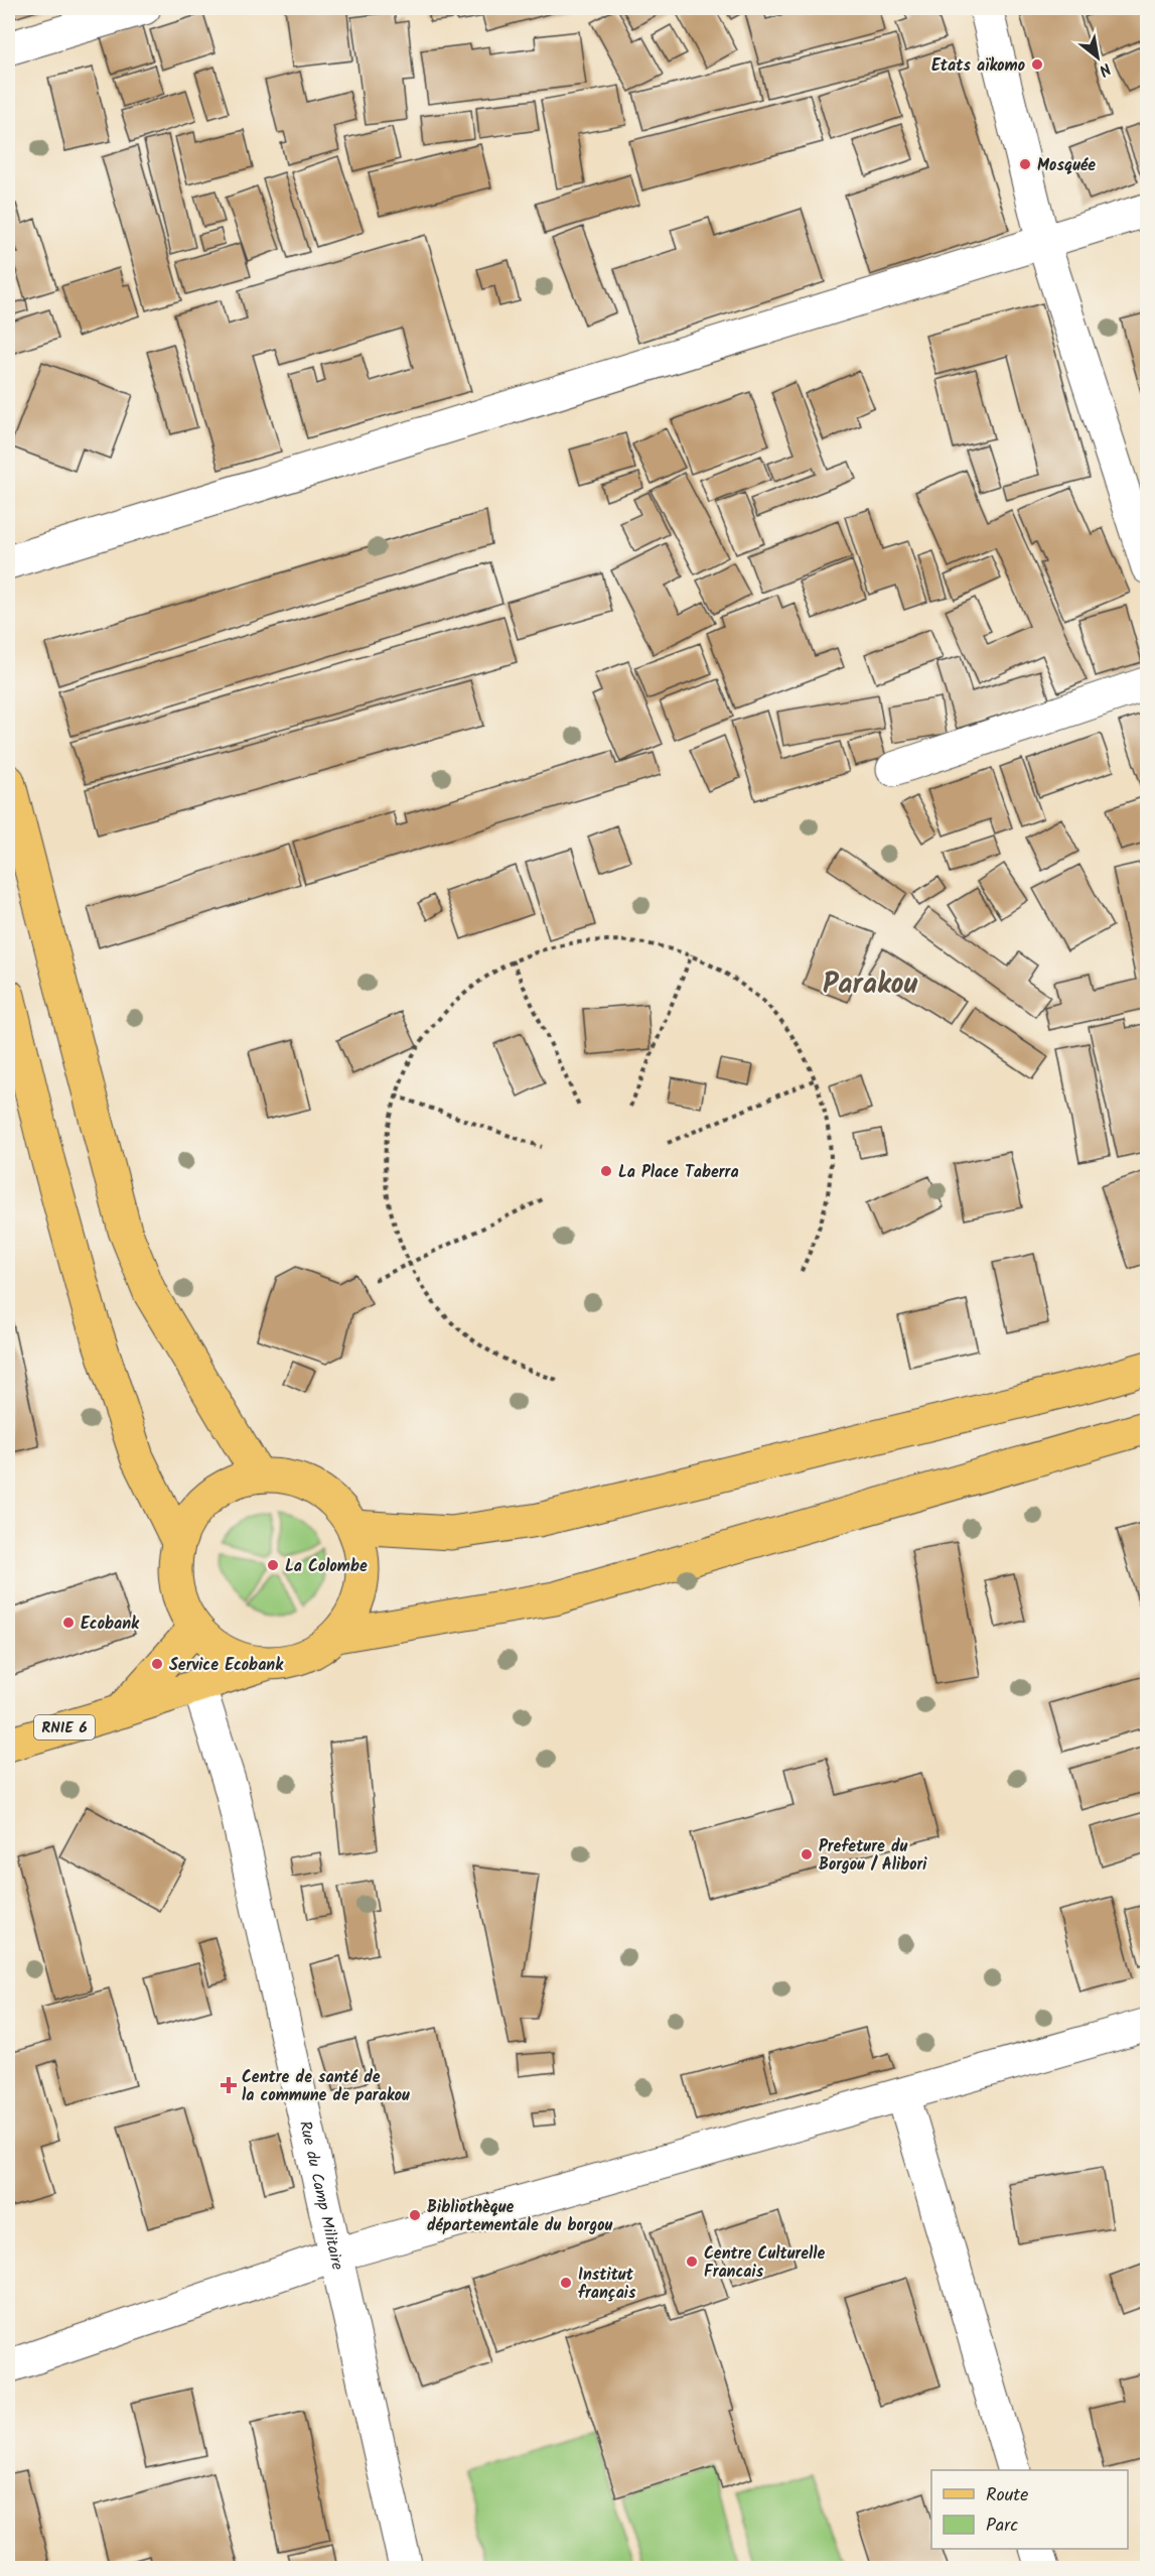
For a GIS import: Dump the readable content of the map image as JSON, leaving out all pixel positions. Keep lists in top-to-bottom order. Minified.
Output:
{"streets":{"main road":["RNIE 6"],"street":["Rue du Camp Militaire"]},"crossings":[["RNIE 6","Rue du Camp Militaire"]],"districts":["Parakou"],"places":{"other":["Etats aïkomo","Mosquée","La Place Taberra","La Colombe","Ecobank","Service Ecobank","Prefeture du Borgou / Alibori","Bibliothèque départementale du borgou","Centre Culturelle Francais","Institut français"],"health":["Centre de santé de la commune de parakou"]},"legend":["Route","Parc"],"north":"bottom right"}
